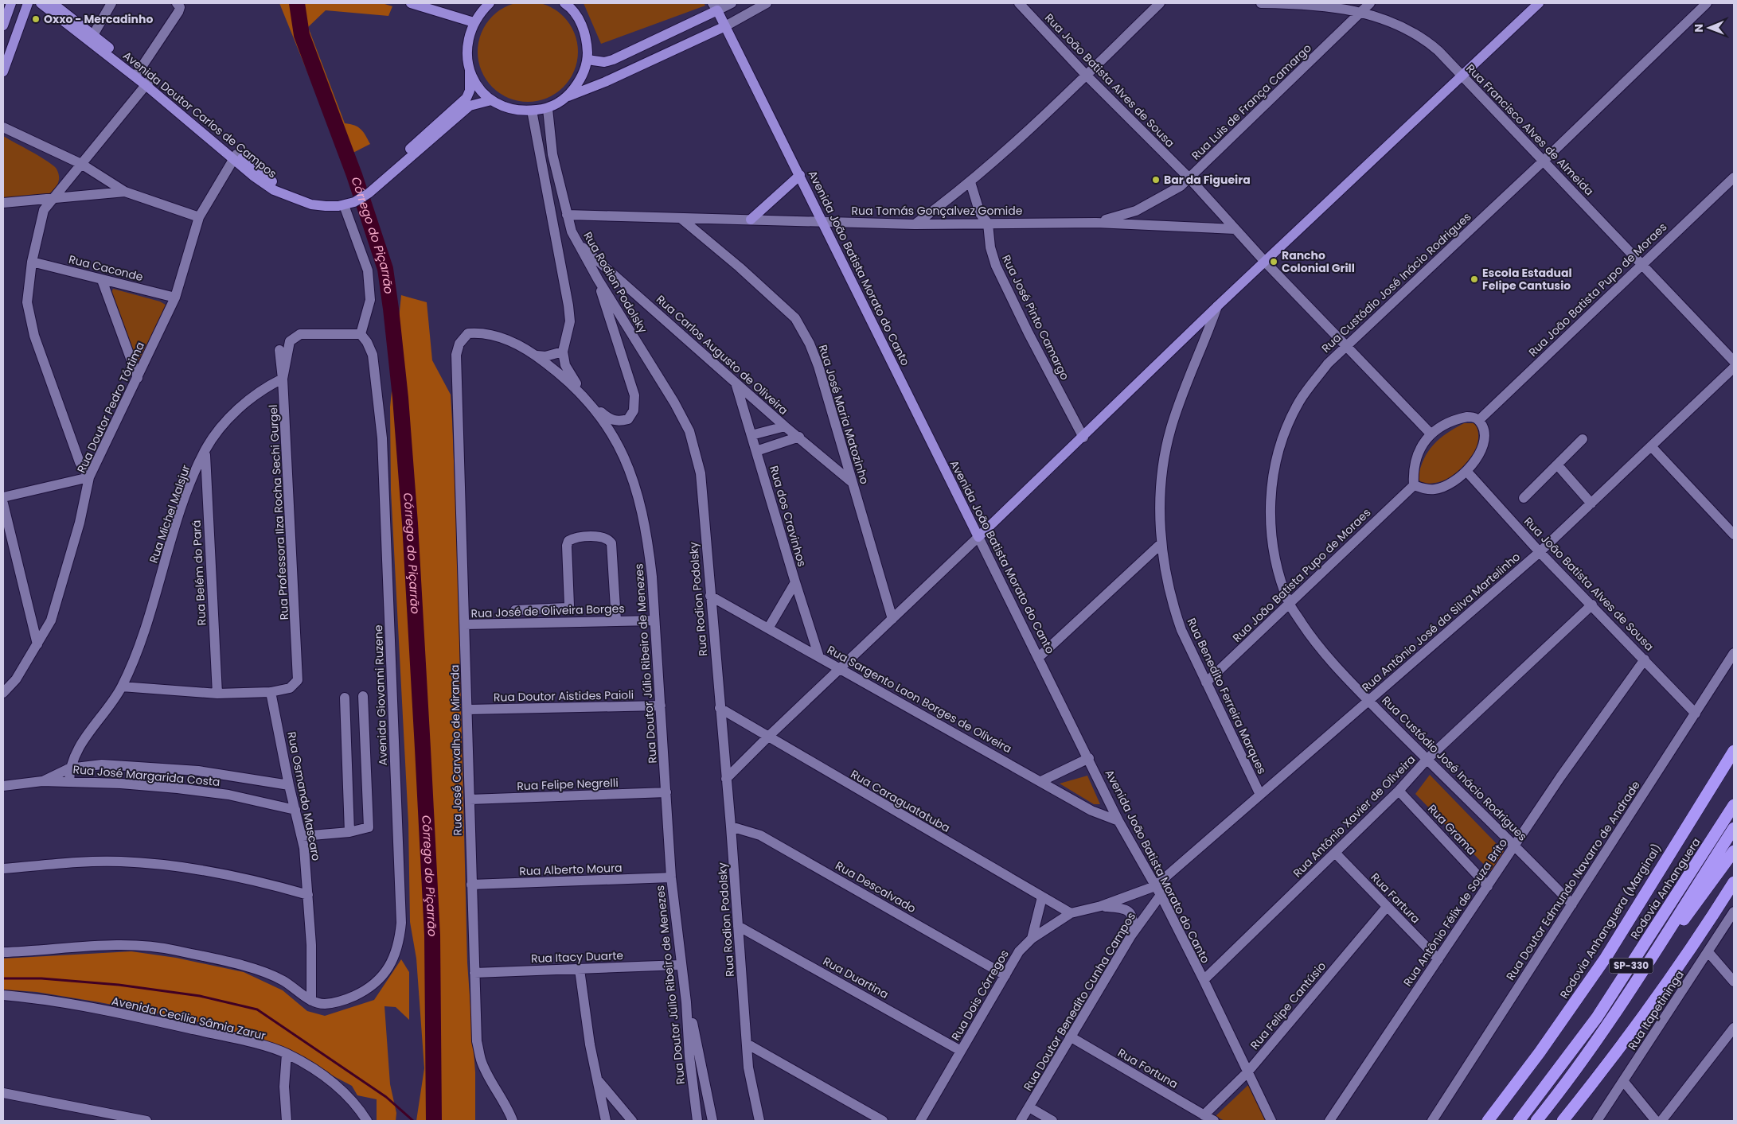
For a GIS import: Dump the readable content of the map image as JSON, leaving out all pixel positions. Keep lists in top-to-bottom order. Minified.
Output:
{"streets":{"highway":["Rodovia Anhanguera","Rodovia Anhanguera (Marginal)","SP-330"],"main road":["Avenida Doutor Carlos de Campos","Avenida João Batista Morato do Canto"],"street":["Rua João Batista Alves de Sousa","Rua Luis de França Camargo","Rua Francisco Alves de Almeida","Rua Tomás Gonçalvez Gomide","Rua Caconde","Rua Rodion Podolsky","Rua Custódio José Inácio Rodrigues","Rua João Batista Pupo de Moraes","Rua José Pinto Camargo","Rua Carlos Augusto de Oliveira","Rua Doutor Pedro Tórtima","Rua José Maria Matozinho","Rua Professora Ilza Rocha Sechi Gurgel","Rua Michel Malsjur","Rua dos Cravinhos","Rua Belém do Pará","Rua José de Oliveira Borges","Rua Antônio José da Silva Martelinho","Rua Doutor Júlio Ribeiro de Menezes","Avenida Giovanni Ruzene","Rua Doutor Aistides Paioli","Rua Benedito Ferreira Marques","Rua Sargento Laon Borges de Oliveira","Rua José Carvalho de Miranda","Rua José Margarida Costa","Rua Felipe Negrelli","Rua Osmando Mascaro","Rua Caraguatatuba","Rua Antônio Xavier de Oliveira","Rua Grama","Rua Alberto Moura","Rua Doutor Edmundo Navarro de Andrade","Rua Descalvado","Rua Fartura","Rua Antônio Félix de Souza Brito","Rua Itacy Duarte","Rua Duartina","Rua Dois Córregos","Rua Doutor Benedito Cunha Campos","Rua Felipe Cantúsio","Rua Itapetininga","Avenida Cecília Sâmia Zarur","Rua Fortuna"]},"crossings":[["Rua João Batista Alves de Sousa","Rua Luis de França Camargo"],["Rua João Batista Alves de Sousa","Rua Tomás Gonçalvez Gomide"],["Rua João Batista Alves de Sousa","Rua Custódio José Inácio Rodrigues"],["Rua João Batista Alves de Sousa","Rua Antônio José da Silva Martelinho"],["Rua João Batista Alves de Sousa","Rua Antônio Xavier de Oliveira"],["Rua João Batista Alves de Sousa","Rua Doutor Edmundo Navarro de Andrade"],["Rua João Batista Alves de Sousa","Rua Antônio Félix de Souza Brito"],["Rua Luis de França Camargo","Rua Francisco Alves de Almeida"],["Rua Luis de França Camargo","Rua Tomás Gonçalvez Gomide"],["Avenida Doutor Carlos de Campos","Rua Doutor Pedro Tórtima"],["Rua Francisco Alves de Almeida","Rua Custódio José Inácio Rodrigues"],["Rua Francisco Alves de Almeida","Rua João Batista Pupo de Moraes"],["Rua Tomás Gonçalvez Gomide","Avenida João Batista Morato do Canto"],["Rua Tomás Gonçalvez Gomide","Rua Rodion Podolsky"],["Rua Tomás Gonçalvez Gomide","Rua José Pinto Camargo"],["Rua Tomás Gonçalvez Gomide","Rua José Maria Matozinho"],["Rua Caconde","Rua Doutor Pedro Tórtima"],["Avenida João Batista Morato do Canto","Rua Antônio José da Silva Martelinho"],["Avenida João Batista Morato do Canto","Rua Sargento Laon Borges de Oliveira"],["Avenida João Batista Morato do Canto","Rua Antônio Xavier de Oliveira"],["Avenida João Batista Morato do Canto","Rua Dois Córregos"],["Avenida João Batista Morato do Canto","Rua Doutor Benedito Cunha Campos"],["Avenida João Batista Morato do Canto","Rua Felipe Cantúsio"],["Rua Rodion Podolsky","Rua Carlos Augusto de Oliveira"],["Rua Rodion Podolsky","Rua Sargento Laon Borges de Oliveira"],["Rua Rodion Podolsky","Rua Caraguatatuba"],["Rua Rodion Podolsky","Rua Descalvado"],["Rua Rodion Podolsky","Rua Duartina"],["Rua Custódio José Inácio Rodrigues","Rua João Batista Pupo de Moraes"],["Rua Custódio José Inácio Rodrigues","Rua Antônio José da Silva Martelinho"],["Rua Custódio José Inácio Rodrigues","Rua Antônio Xavier de Oliveira"],["Rua Custódio José Inácio Rodrigues","Rua Doutor Edmundo Navarro de Andrade"],["Rua Custódio José Inácio Rodrigues","Rua Antônio Félix de Souza Brito"],["Rua João Batista Pupo de Moraes","Rua Benedito Ferreira Marques"],["Rua Carlos Augusto de Oliveira","Rua José Maria Matozinho"],["Rua Carlos Augusto de Oliveira","Rua dos Cravinhos"],["Rua Professora Ilza Rocha Sechi Gurgel","Rua Michel Malsjur"],["Rua Professora Ilza Rocha Sechi Gurgel","Rua Osmando Mascaro"],["Rua Michel Malsjur","Rua Belém do Pará"],["Rua Michel Malsjur","Rua José Margarida Costa"],["Rua dos Cravinhos","Rua Sargento Laon Borges de Oliveira"],["Rua José de Oliveira Borges","Rua Doutor Júlio Ribeiro de Menezes"],["Rua José de Oliveira Borges","Rua José Carvalho de Miranda"],["Rua Antônio José da Silva Martelinho","Rua Benedito Ferreira Marques"],["Rua Antônio José da Silva Martelinho","Rua Dois Córregos"],["Rua Doutor Júlio Ribeiro de Menezes","Rua Doutor Aistides Paioli"],["Rua Doutor Júlio Ribeiro de Menezes","Rua José Carvalho de Miranda"],["Rua Doutor Júlio Ribeiro de Menezes","Rua Felipe Negrelli"],["Rua Doutor Júlio Ribeiro de Menezes","Rua Alberto Moura"],["Rua Doutor Júlio Ribeiro de Menezes","Rua Itacy Duarte"],["Avenida Giovanni Ruzene","Rua Osmando Mascaro"],["Rua Doutor Aistides Paioli","Rua José Carvalho de Miranda"],["Rua José Carvalho de Miranda","Rua Felipe Negrelli"],["Rua José Carvalho de Miranda","Rua Alberto Moura"],["Rua José Carvalho de Miranda","Rua Itacy Duarte"],["Rua José Margarida Costa","Rua Osmando Mascaro"],["Rua Caraguatatuba","Rua Dois Córregos"],["Rua Antônio Xavier de Oliveira","Rua Grama"],["Rua Antônio Xavier de Oliveira","Rua Fartura"],["Rua Grama","Rua Antônio Félix de Souza Brito"],["Rua Descalvado","Rua Dois Córregos"],["Rua Fartura","Rua Antônio Félix de Souza Brito"],["Rua Fartura","Rua Felipe Cantúsio"],["Rua Duartina","Rua Dois Córregos"],["Rua Doutor Benedito Cunha Campos","Rua Fortuna"],["Rua Felipe Cantúsio","Rua Fortuna"]],"water":["Córrego do Piçarrão"],"places":["Oxxo - Mercadinho","Bar da Figueira","Rancho Colonial Grill","Escola Estadual Felipe Cantusio"],"north":"left"}
